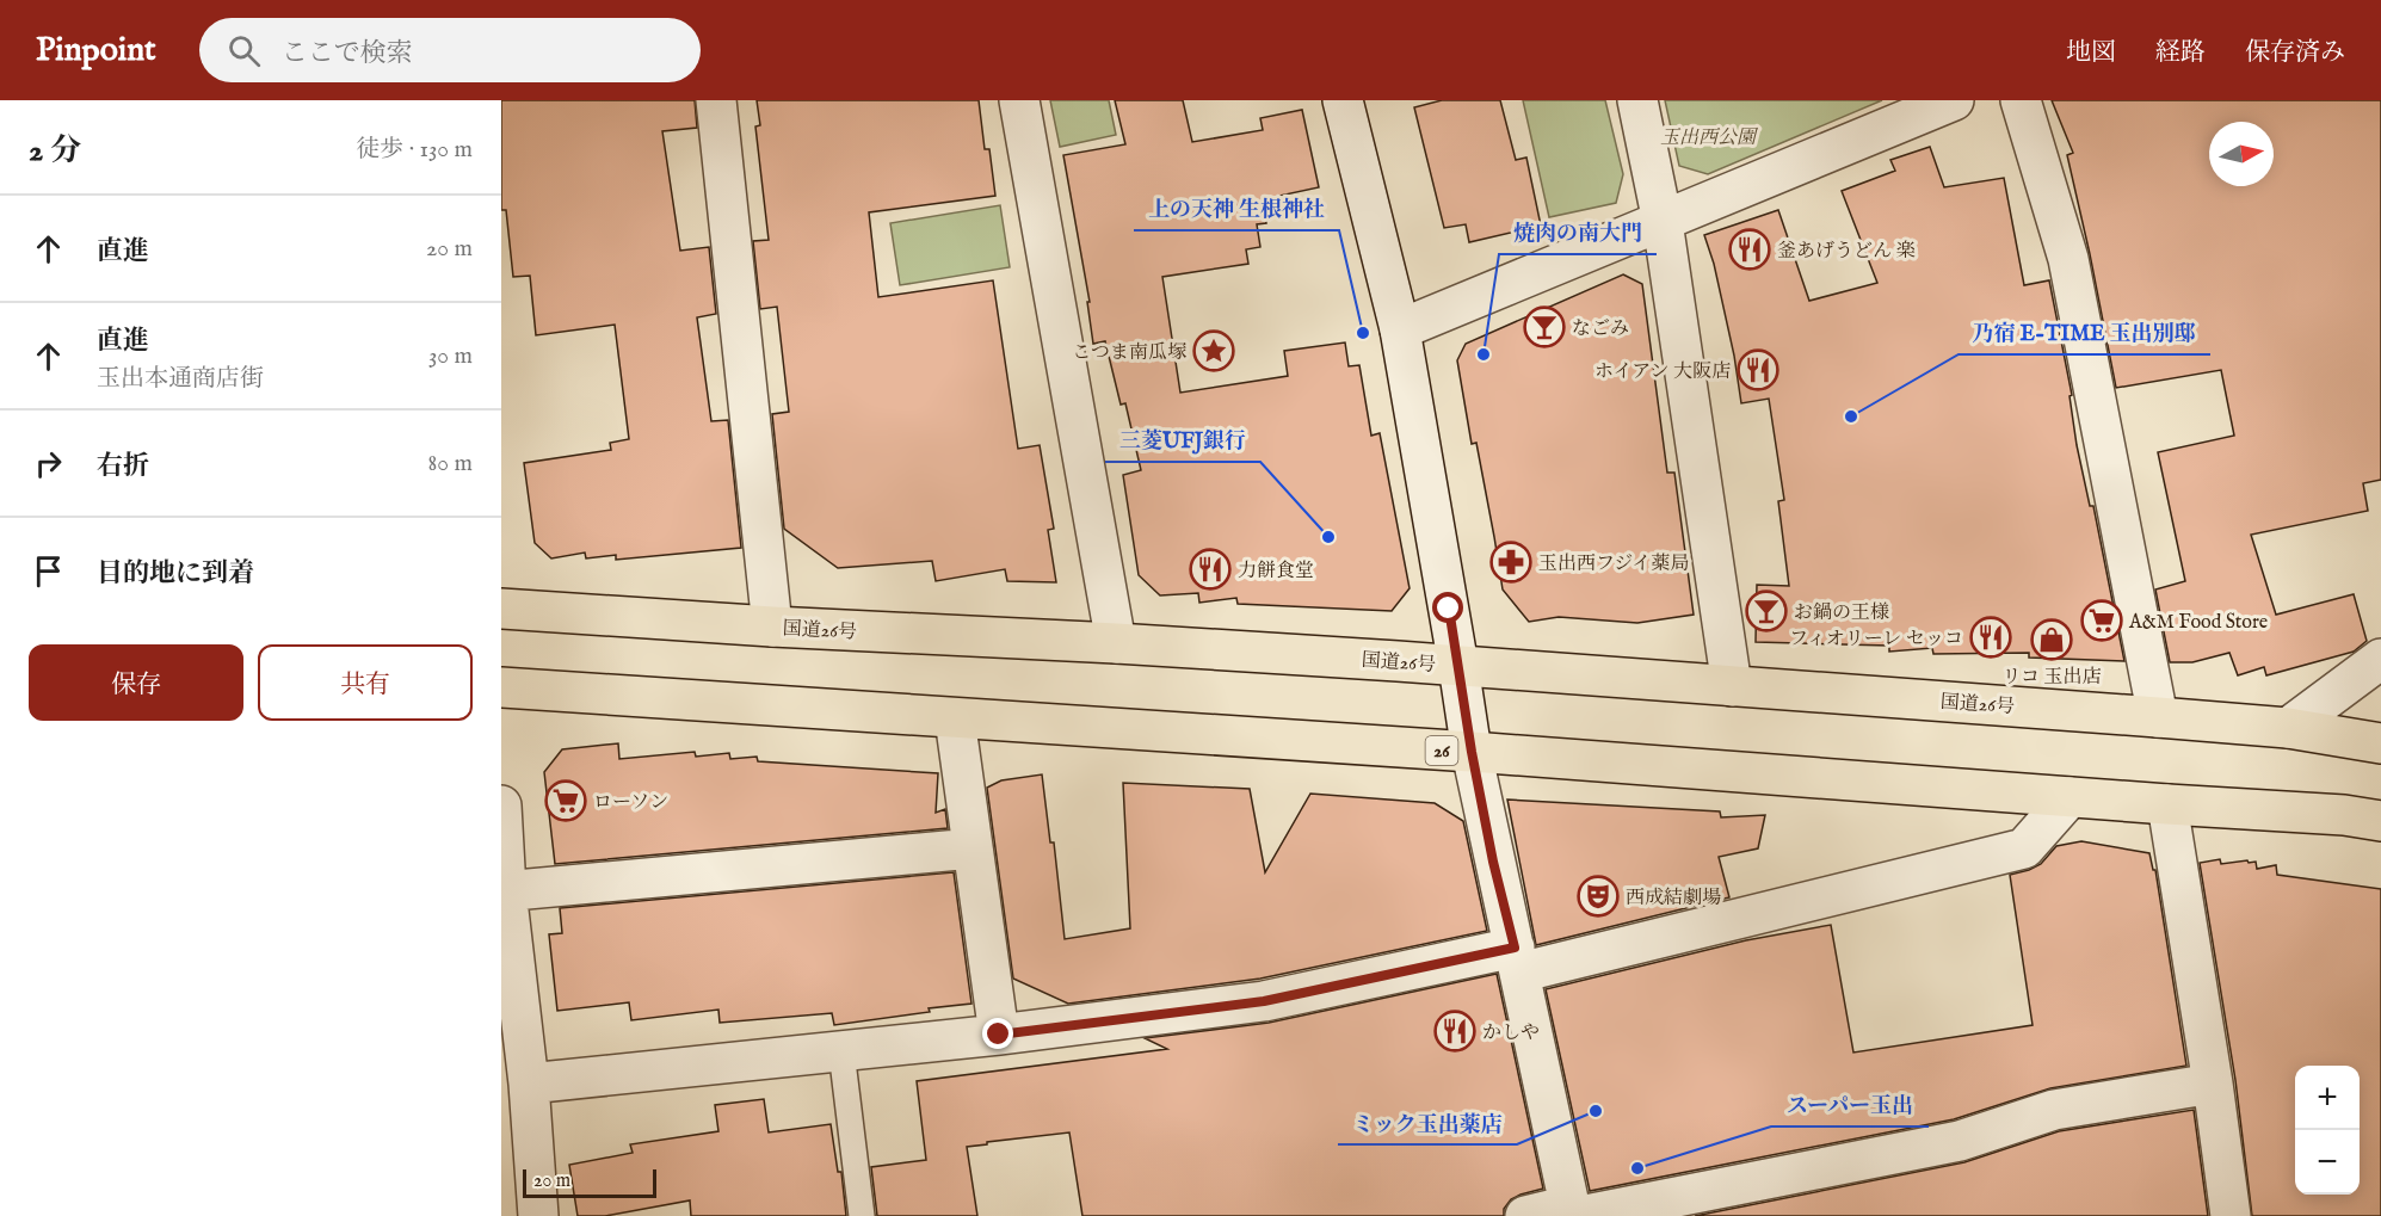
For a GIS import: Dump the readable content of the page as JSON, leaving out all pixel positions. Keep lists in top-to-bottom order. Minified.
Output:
{"streets":{"highway":["国道26号","26"]},"parks":["玉出西公園"],"places":{"restaurant":["釜あげうどん 楽","ホイアン 大阪店","力餅食堂","フィオリーレ セッコ","かしや"],"bar":["なごみ","お鍋の王様"],"other":["上の天神 生根神社","焼肉の南大門","乃宿 E-TIME 玉出別邸","三菱UFJ銀行","ミック玉出薬店","スーパー玉出"],"place":["こつま南瓜塚"],"pharmacy":["玉出西フジイ薬局"],"supermarket":["A&M Food Store","ローソン"],"shop":["リコ 玉出店"],"theatre":["西成結劇場"]},"scale_bar":"20 m","north":"right","page":{"header":"Pinpoint","search":"ここで検索","nav":["地図","経路","保存済み"],"heading":["2 分","徒歩 · 130 m"],"list":[["直進","20 m"],["直進","玉出本通商店街","30 m"],["右折","80 m"],"目的地に到着"],"buttons":["保存","共有"],"map_buttons":["+","−"],"scale":"20 m"}}
